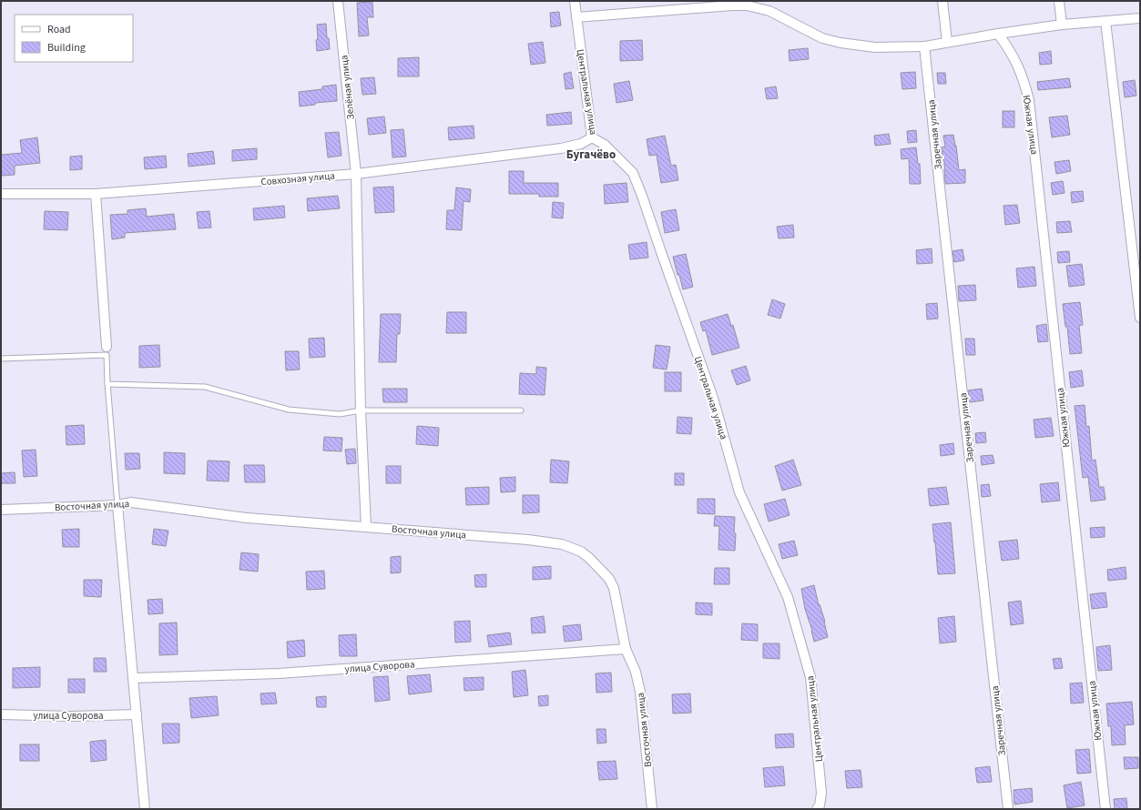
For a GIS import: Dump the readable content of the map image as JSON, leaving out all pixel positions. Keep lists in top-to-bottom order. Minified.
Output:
{"streets":{"street":["Зелёная улица","Центральная улица","Южная улица","Заречная улица","Совхозная улица","Восточная улица","улица Суворова"]},"crossings":[["Зелёная улица","Совхозная улица"],["Зелёная улица","Восточная улица"],["Центральная улица","Совхозная улица"],["Восточная улица","улица Суворова"]],"districts":["Бугачёво"],"legend":["Road","Building"]}
